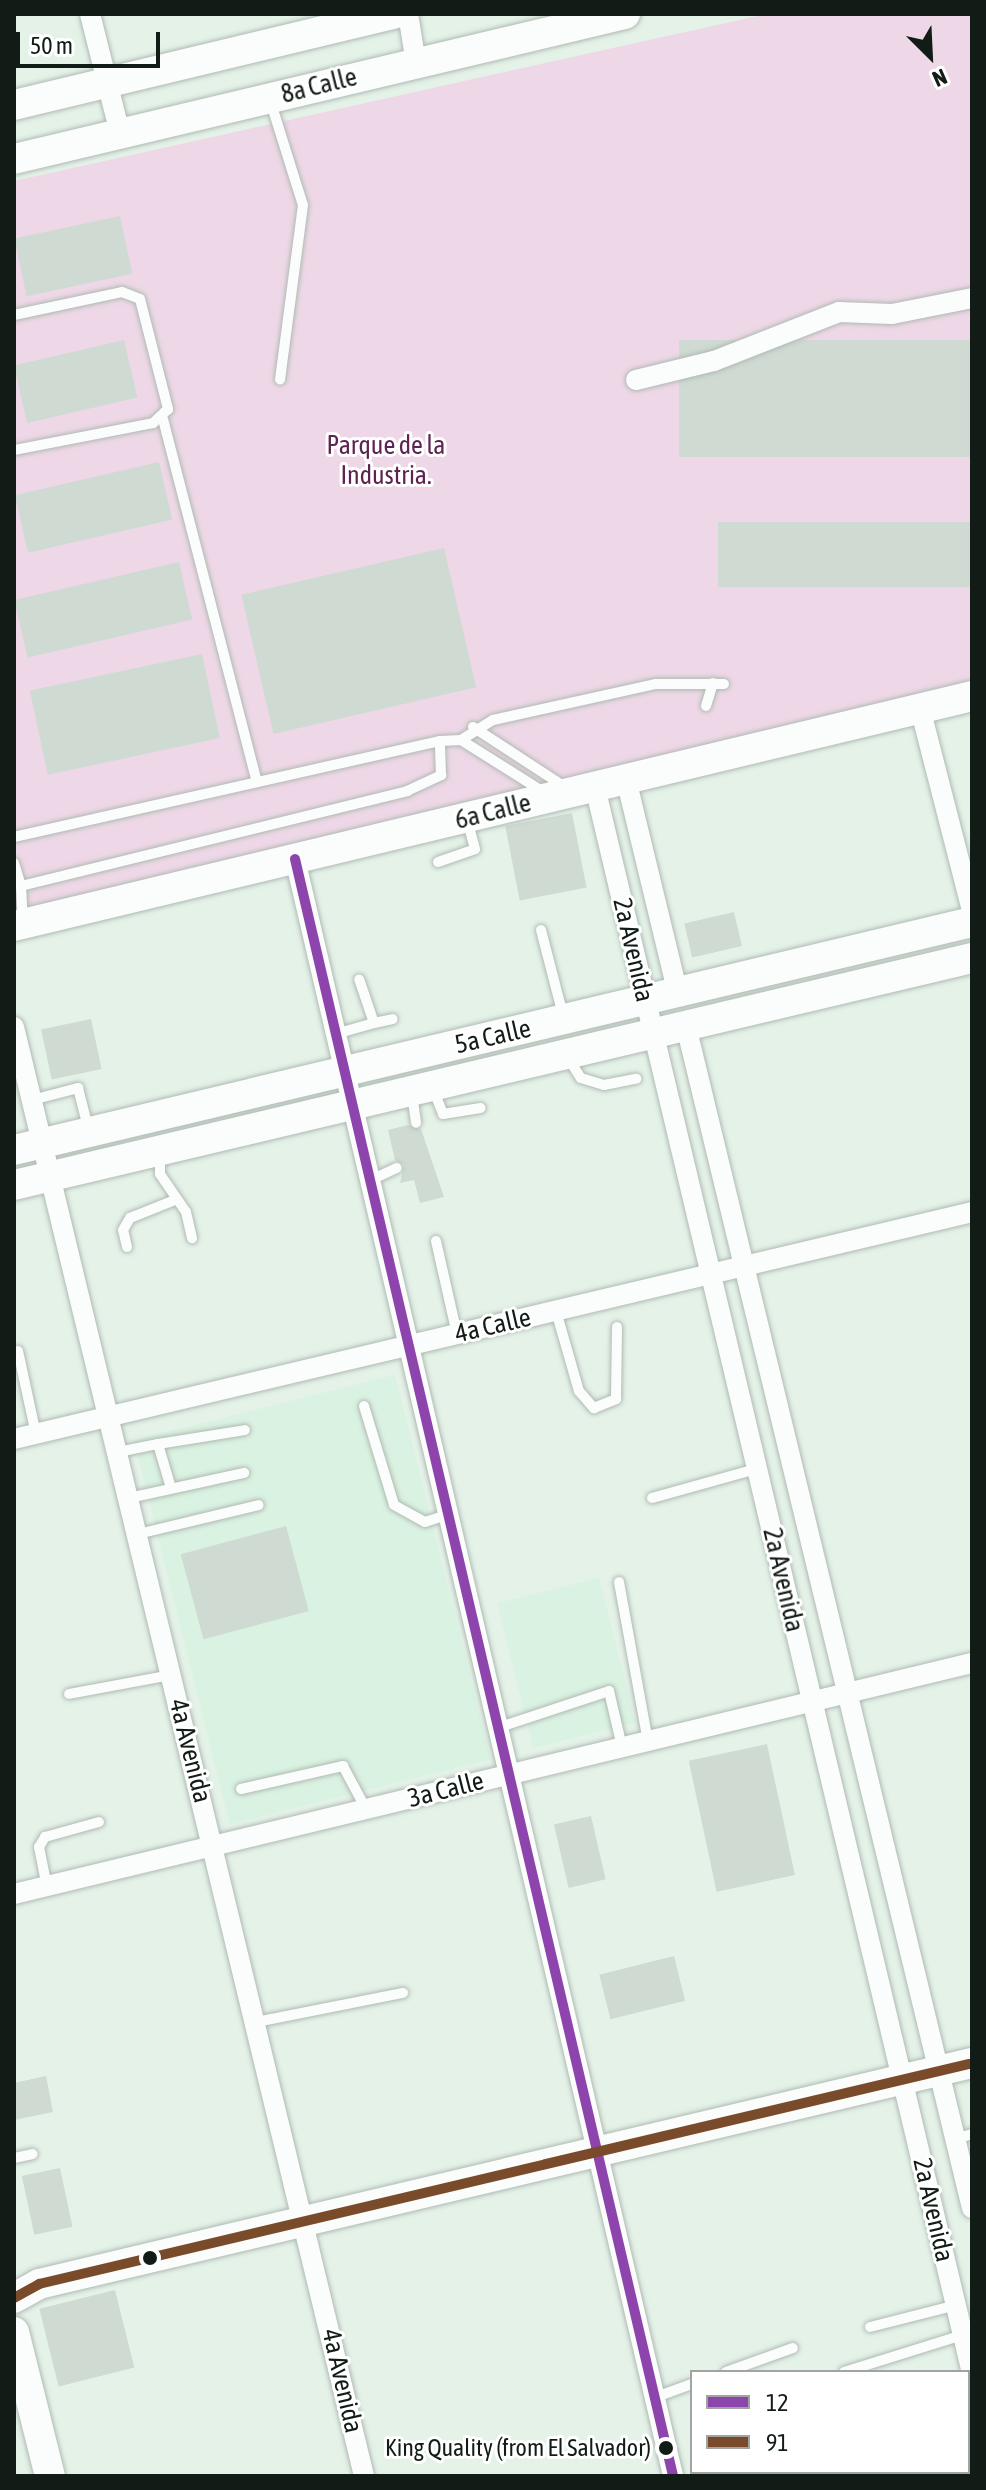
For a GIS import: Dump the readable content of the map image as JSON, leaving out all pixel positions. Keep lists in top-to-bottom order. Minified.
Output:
{"streets":{"main road":["8a Calle","6a Calle","5a Calle"],"street":["2a Avenida","4a Calle","4a Avenida","3a Calle"]},"crossings":[["6a Calle","2a Avenida"],["2a Avenida","5a Calle"],["2a Avenida","4a Calle"],["2a Avenida","3a Calle"],["5a Calle","4a Avenida"],["4a Calle","4a Avenida"],["4a Avenida","3a Calle"]],"parks":["Parque de la Industria."],"places":["King Quality (from El Salvador)"],"lines":["transit line 12","transit line 91"],"legend":["12","91"],"scale_bar":"50 m","north":"bottom right"}
